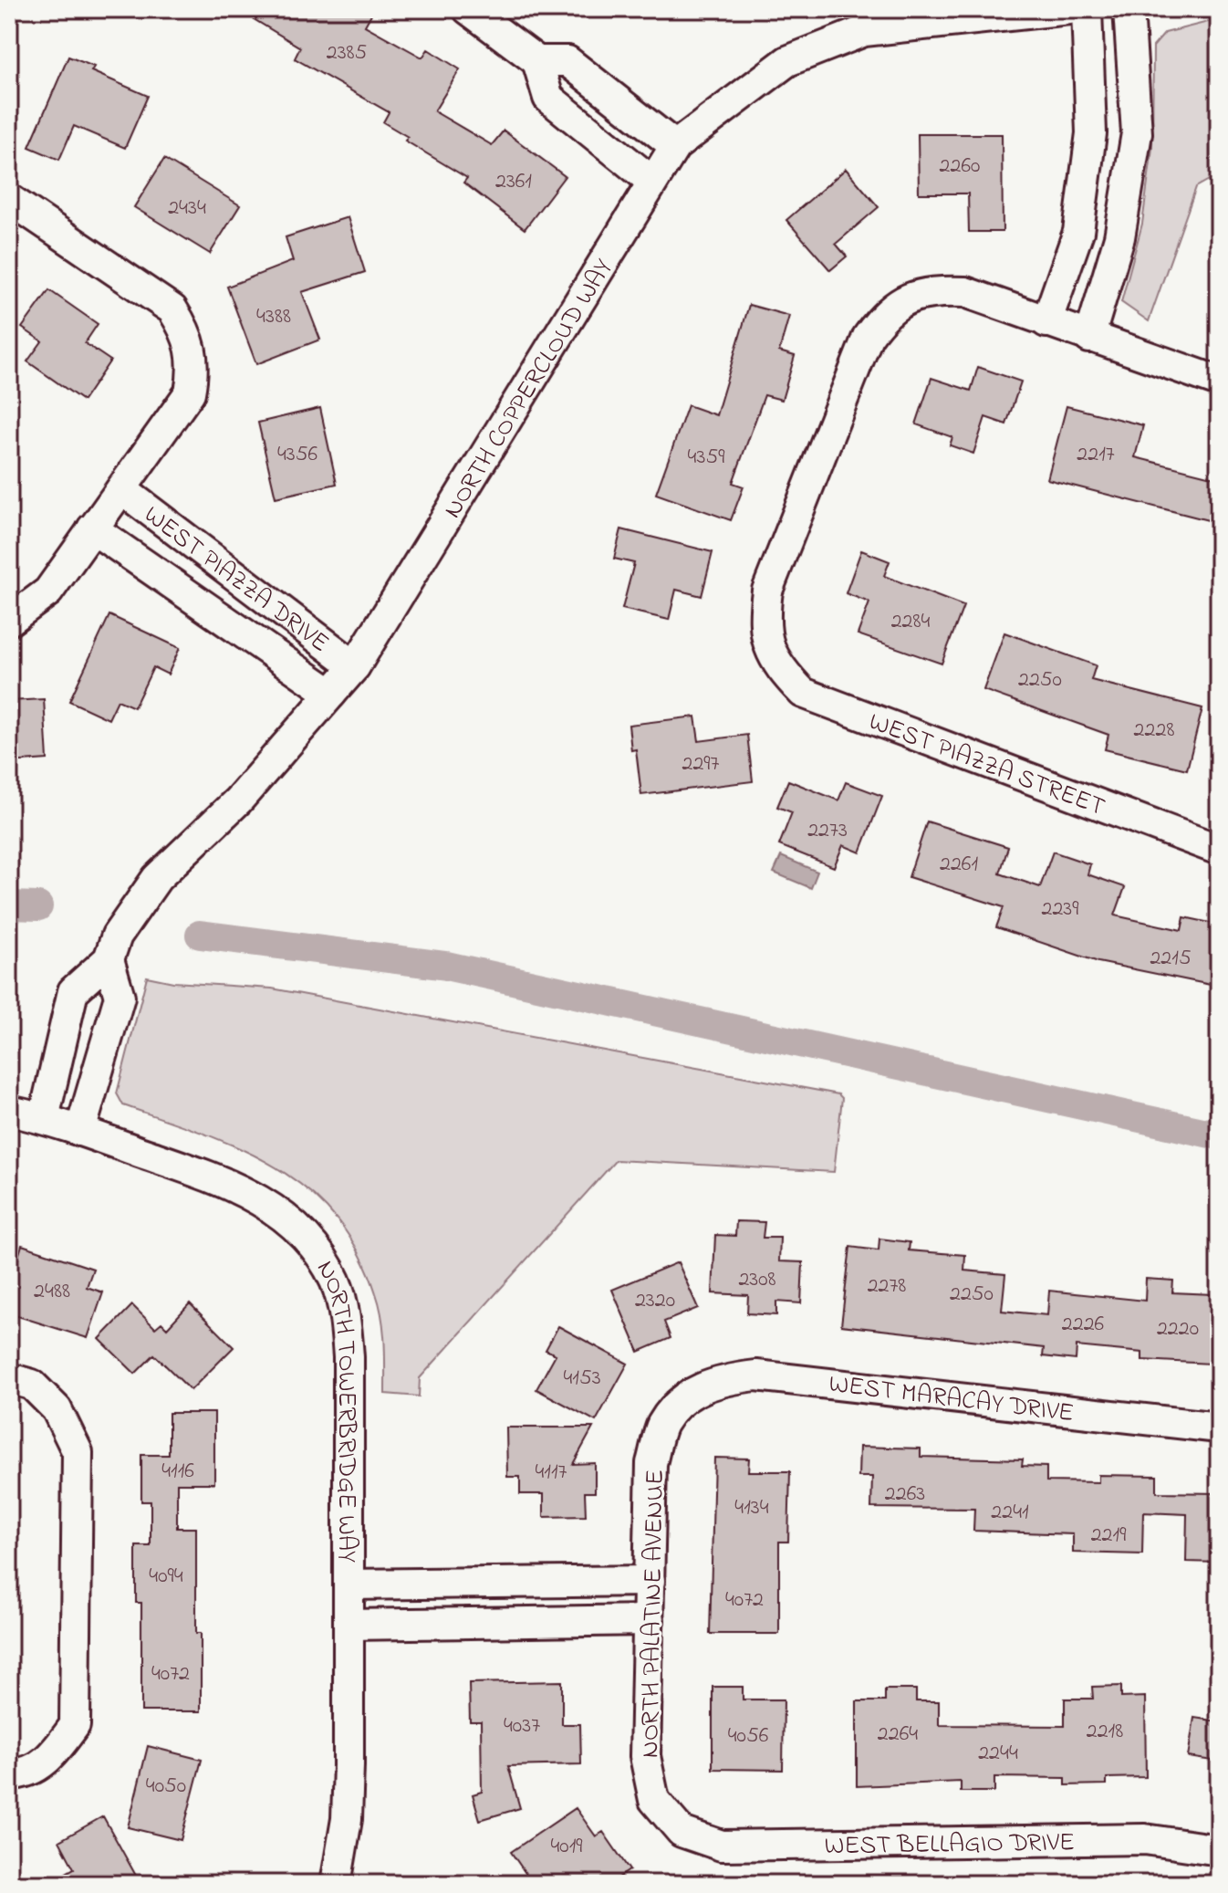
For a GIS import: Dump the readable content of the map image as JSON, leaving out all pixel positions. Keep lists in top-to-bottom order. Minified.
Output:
{"streets":{"street":["NORTH COPPERCLOUD WAY","WEST PIAZZA DRIVE","WEST PIAZZA STREET","WEST MARACAY DRIVE","NORTH TOWERBRIDGE WAY","NORTH PALATINE AVENUE","WEST BELLAGIO DRIVE"]},"crossings":[["NORTH COPPERCLOUD WAY","WEST PIAZZA DRIVE"],["NORTH COPPERCLOUD WAY","NORTH TOWERBRIDGE WAY"],["WEST MARACAY DRIVE","NORTH PALATINE AVENUE"],["NORTH PALATINE AVENUE","WEST BELLAGIO DRIVE"]],"house_numbers":["2385","2260","2361","2434","4388","4356","2217","4359","2284","2250","2228","2297","2273","2261","2239","2215","2308","2278","2488","2250","2320","2226","2220","4153","4116","4117","2263","4134","2241","2219","4094","4072","4072","4037","2218","2264","4056","2244","4050","4019"]}
